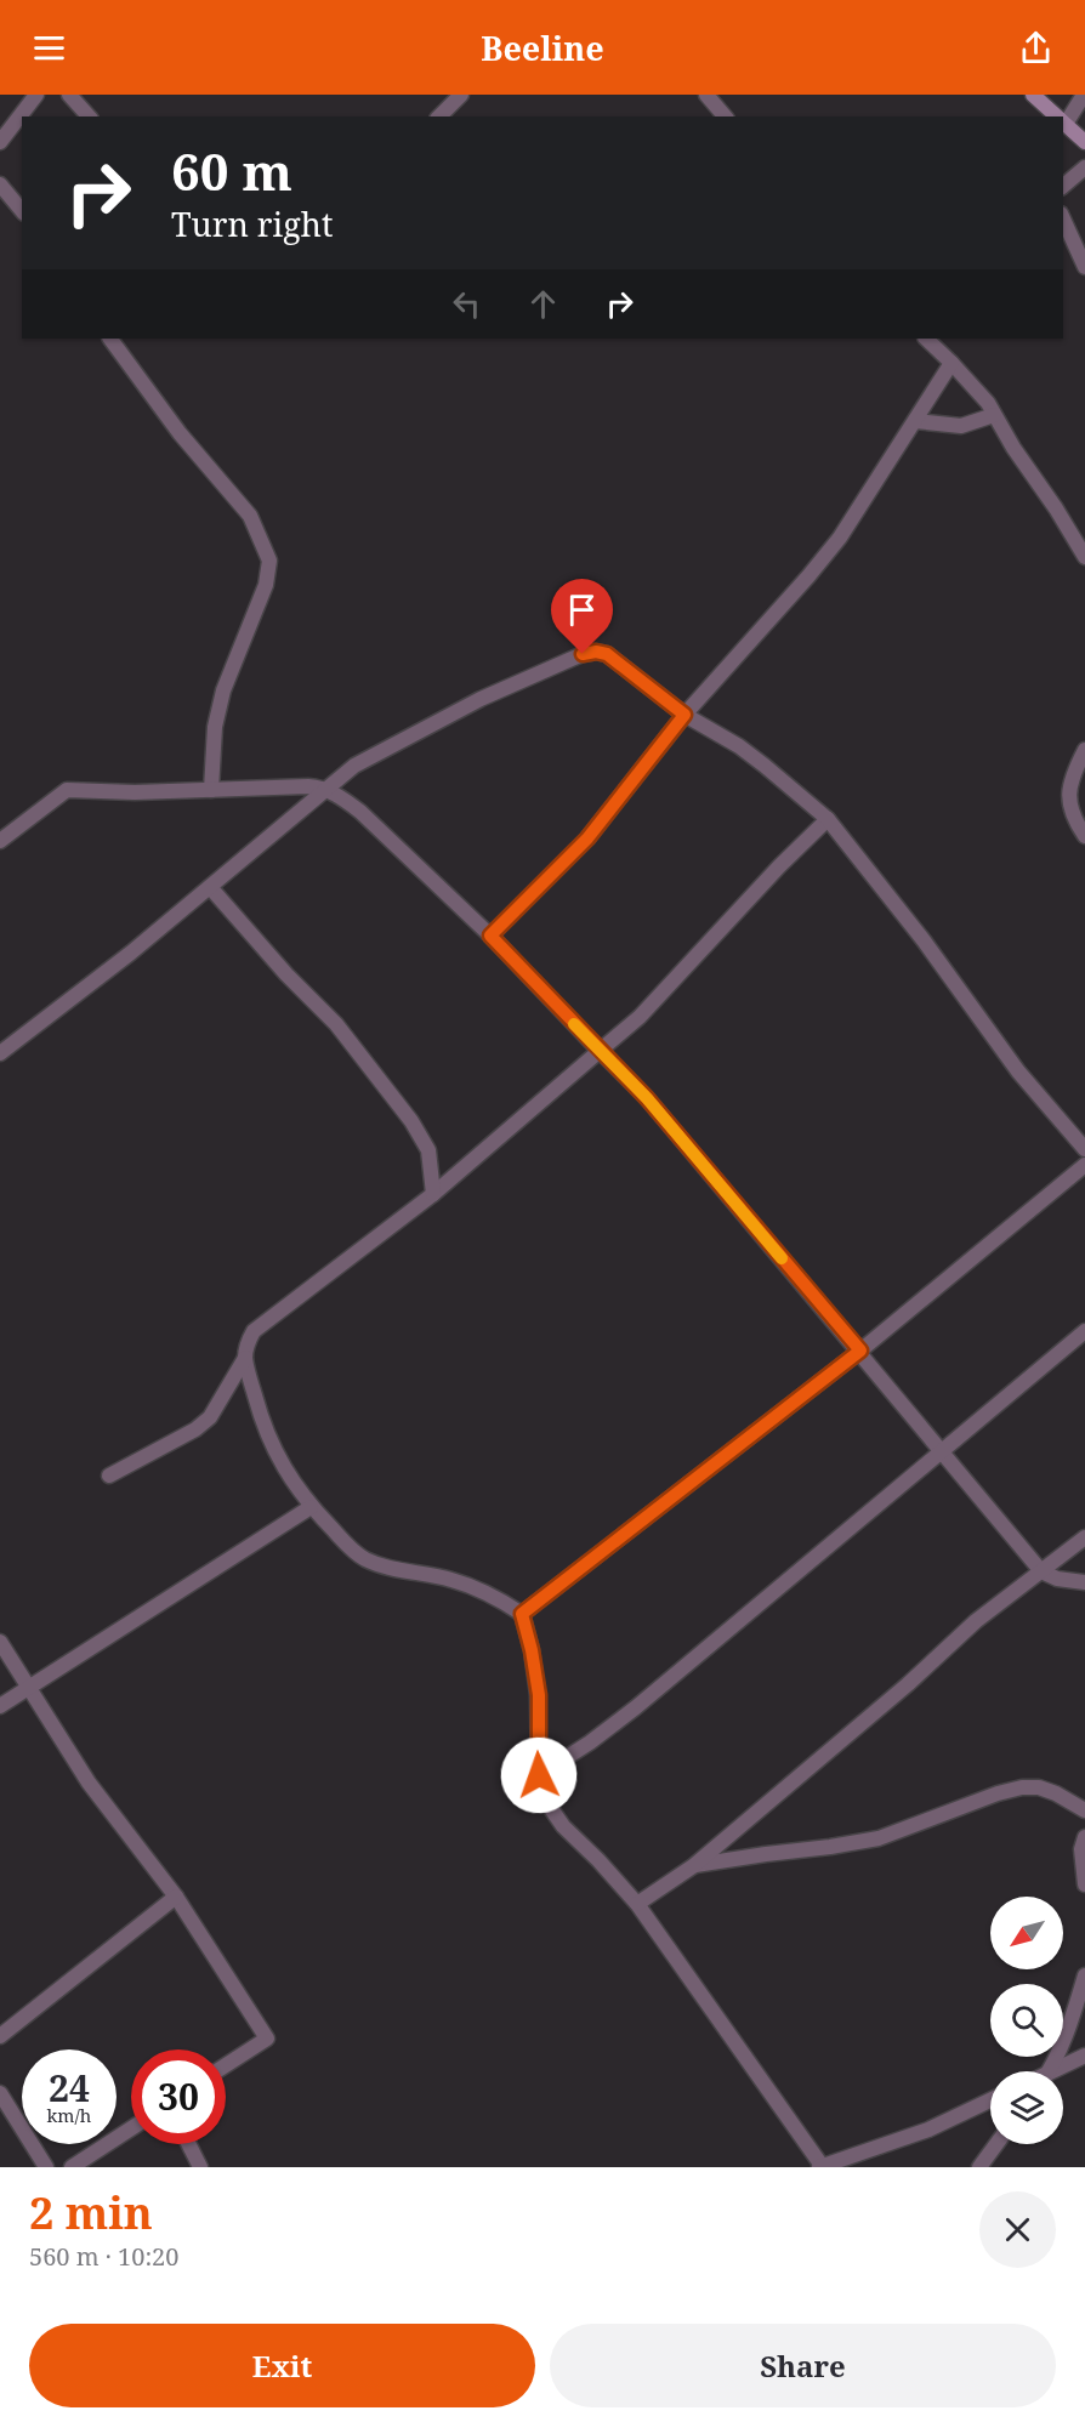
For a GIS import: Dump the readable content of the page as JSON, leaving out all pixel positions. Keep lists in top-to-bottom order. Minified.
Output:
{"north":"bottom left","page":{"header":"Beeline","turn":["60 m","Turn right"],"speed":"24 km/h","limit":"30","heading":["2 min","560 m · 10:20"],"buttons":["Exit","Share"]}}
